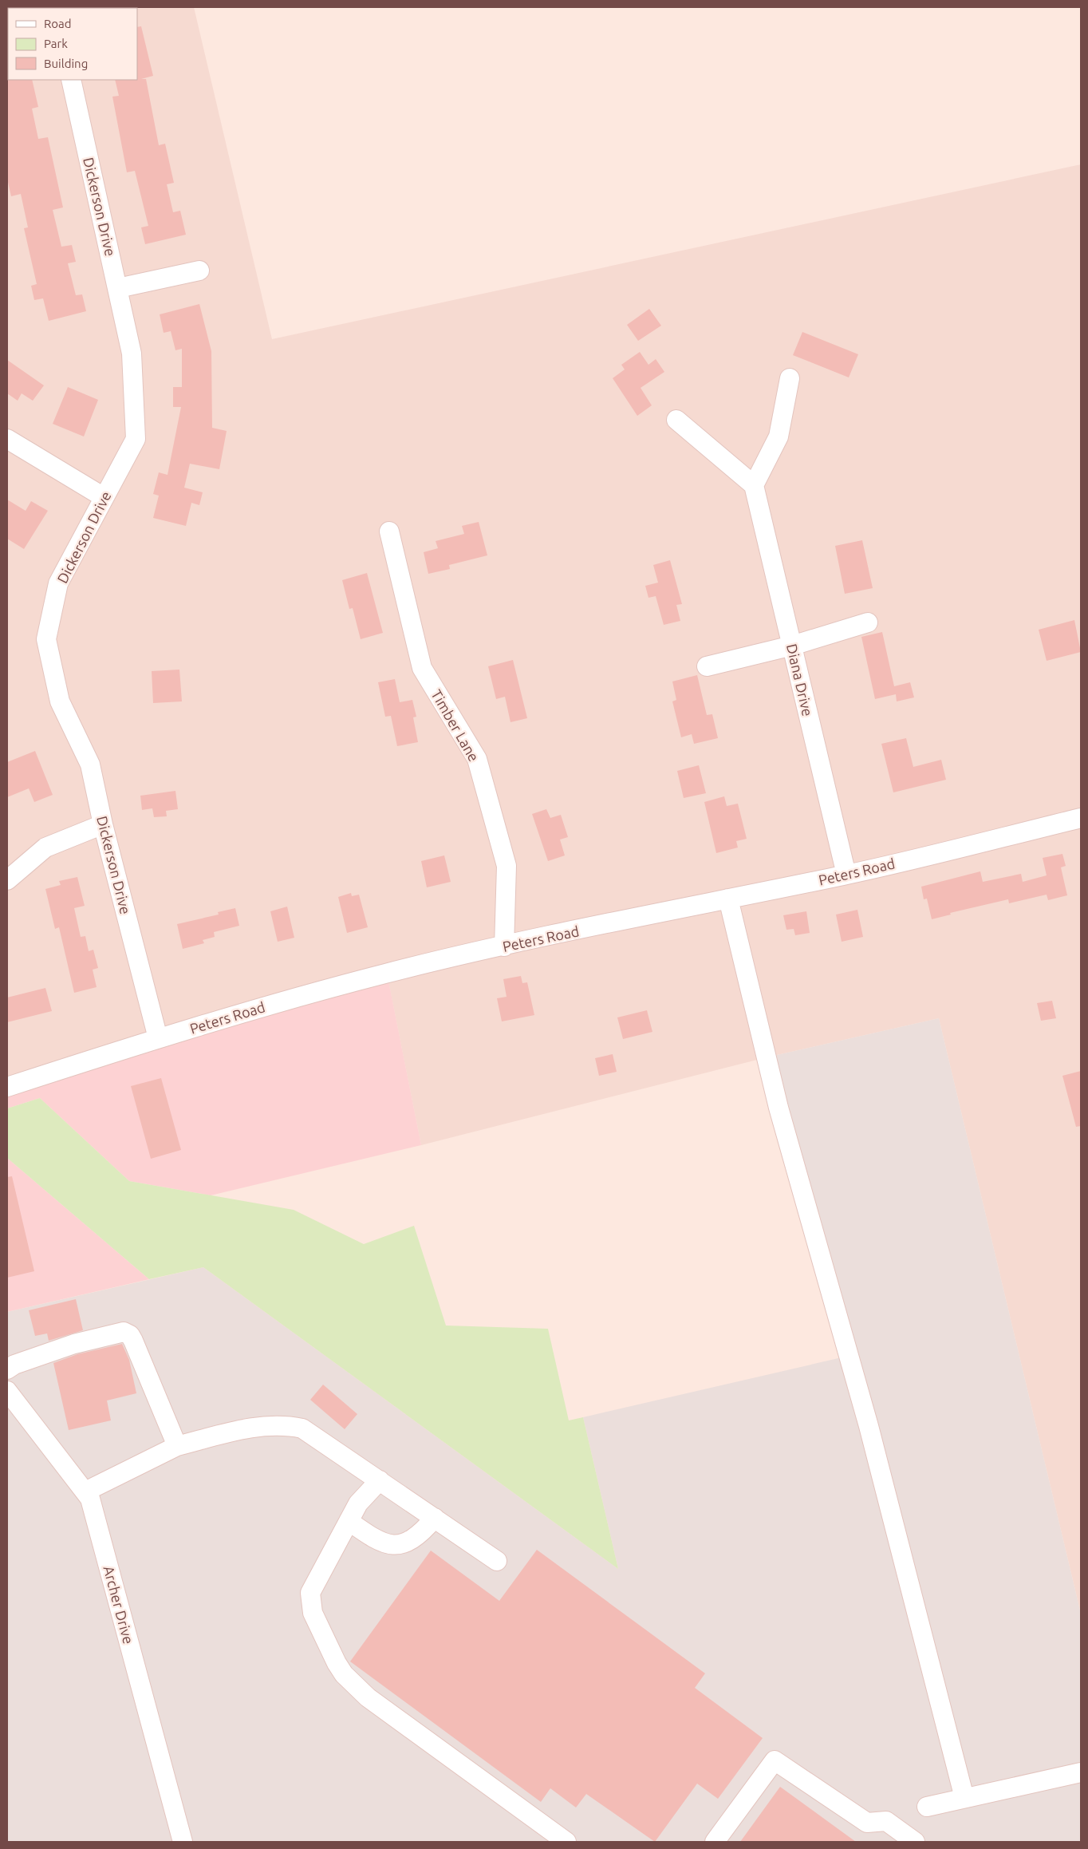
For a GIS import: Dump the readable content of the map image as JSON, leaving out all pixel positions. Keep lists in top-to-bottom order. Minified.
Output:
{"streets":{"street":["Dickerson Drive","Diana Drive","Timber Lane","Peters Road","Archer Drive"]},"crossings":[["Dickerson Drive","Peters Road"],["Diana Drive","Peters Road"],["Timber Lane","Peters Road"]],"legend":["Road","Park","Building"]}
